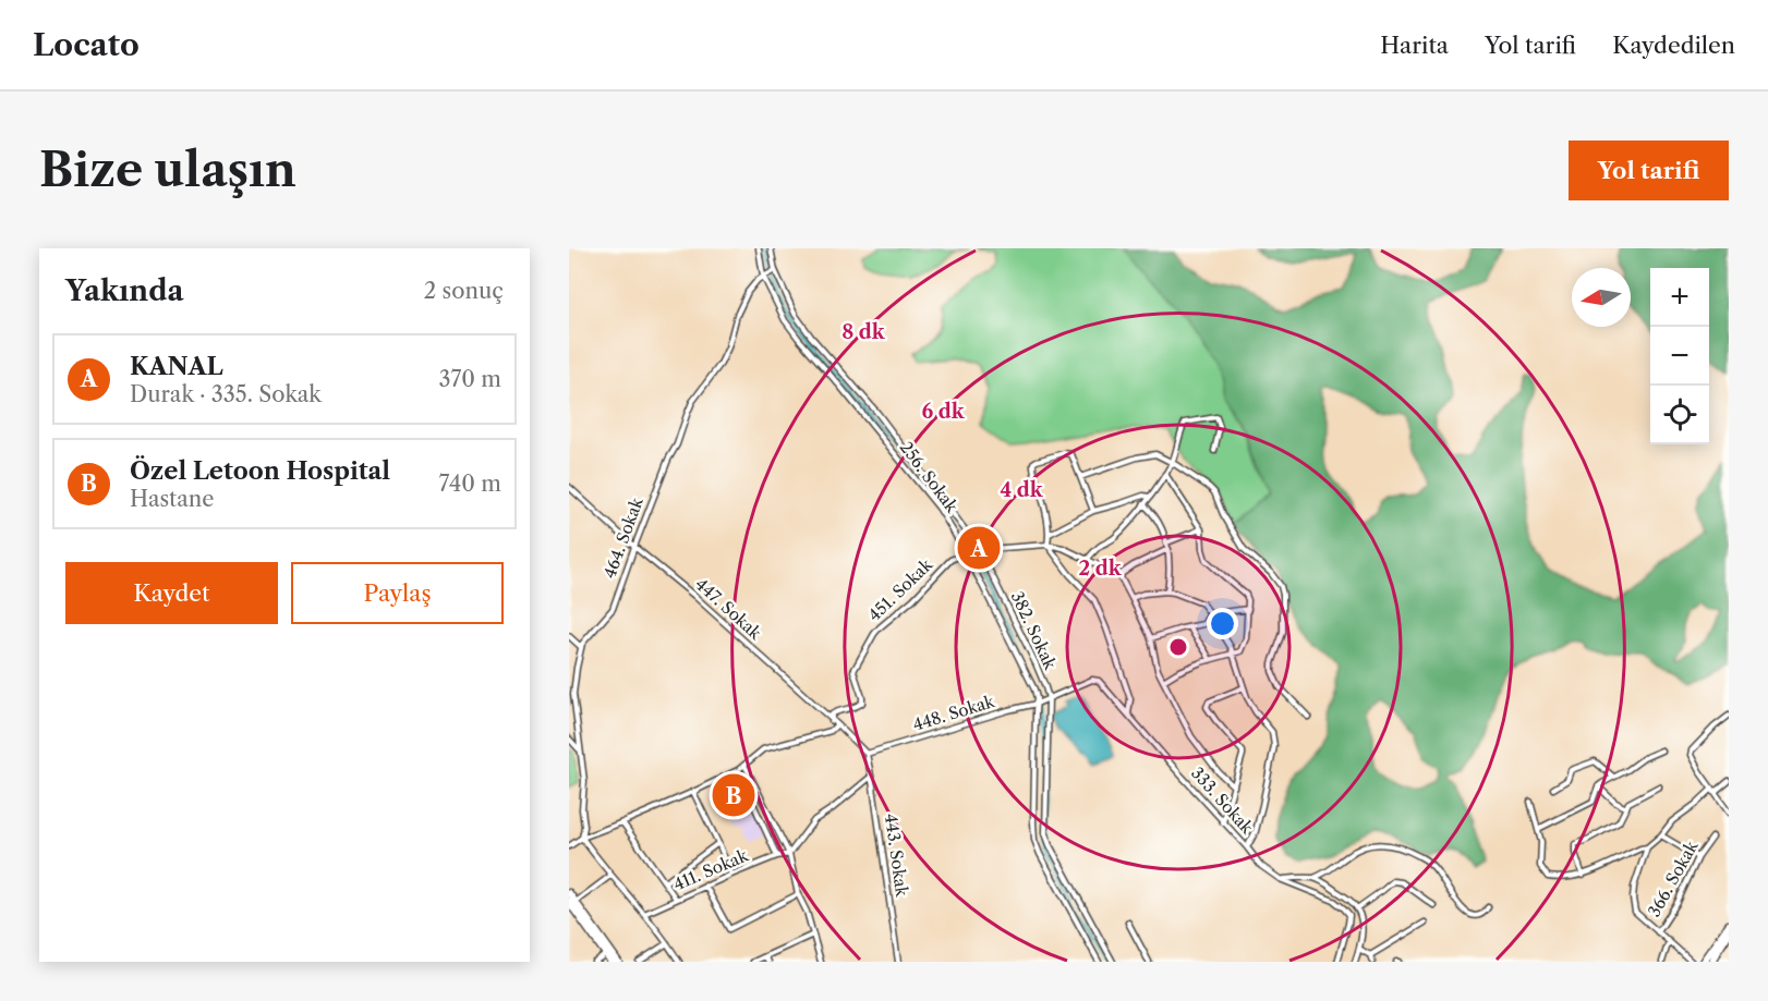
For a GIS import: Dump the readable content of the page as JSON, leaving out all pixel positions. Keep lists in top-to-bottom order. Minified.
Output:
{"streets":{"street":["256. Sokak","464. Sokak","451. Sokak","447. Sokak","382. Sokak","448. Sokak","333. Sokak","443. Sokak","411. Sokak","366. Sokak"]},"crossings":[["256. Sokak","464. Sokak"],["256. Sokak","451. Sokak"],["256. Sokak","382. Sokak"],["256. Sokak","448. Sokak"],["464. Sokak","447. Sokak"],["464. Sokak","382. Sokak"],["451. Sokak","447. Sokak"],["451. Sokak","382. Sokak"],["447. Sokak","448. Sokak"],["447. Sokak","443. Sokak"],["382. Sokak","448. Sokak"],["382. Sokak","333. Sokak"],["448. Sokak","333. Sokak"],["448. Sokak","443. Sokak"]],"north":"left","page":{"header":"Locato","nav":["Harita","Yol tarifi","Kaydedilen"],"buttons":["Yol tarifi",["Kaydet","Paylaş"]],"title":"Bize ulaşın","heading":["Yakında","2 sonuç"],"map_buttons":["+","−"],"list":[{"mark":"A","name":"KANAL","note":"Durak · 335. Sokak","value":"370 m"},{"mark":"B","name":"Özel Letoon Hospital","note":"Hastane","value":"740 m"}],"pins":["A","B"]},"rings":["8 dk","6 dk","4 dk","2 dk"]}
